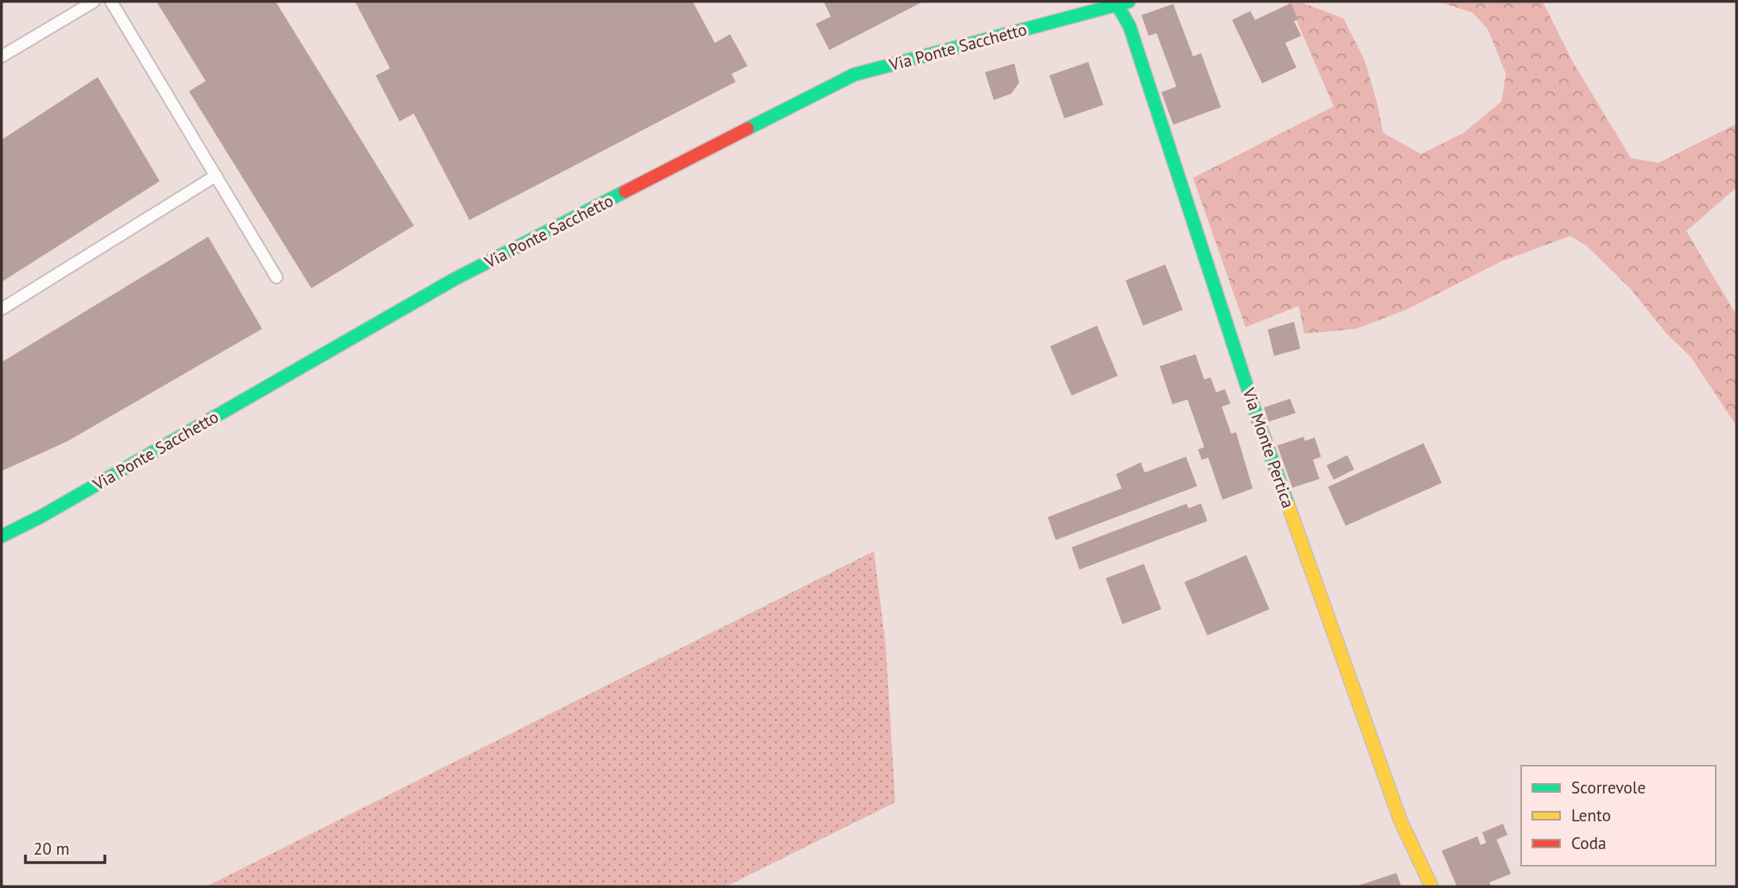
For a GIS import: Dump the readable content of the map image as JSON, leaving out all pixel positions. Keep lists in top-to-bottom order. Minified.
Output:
{"streets":{"street":["Via Ponte Sacchetto","Via Monte Pertica"]},"crossings":[["Via Ponte Sacchetto","Via Monte Pertica"]],"legend":["Scorrevole","Lento","Coda"],"scale_bar":"20 m"}
